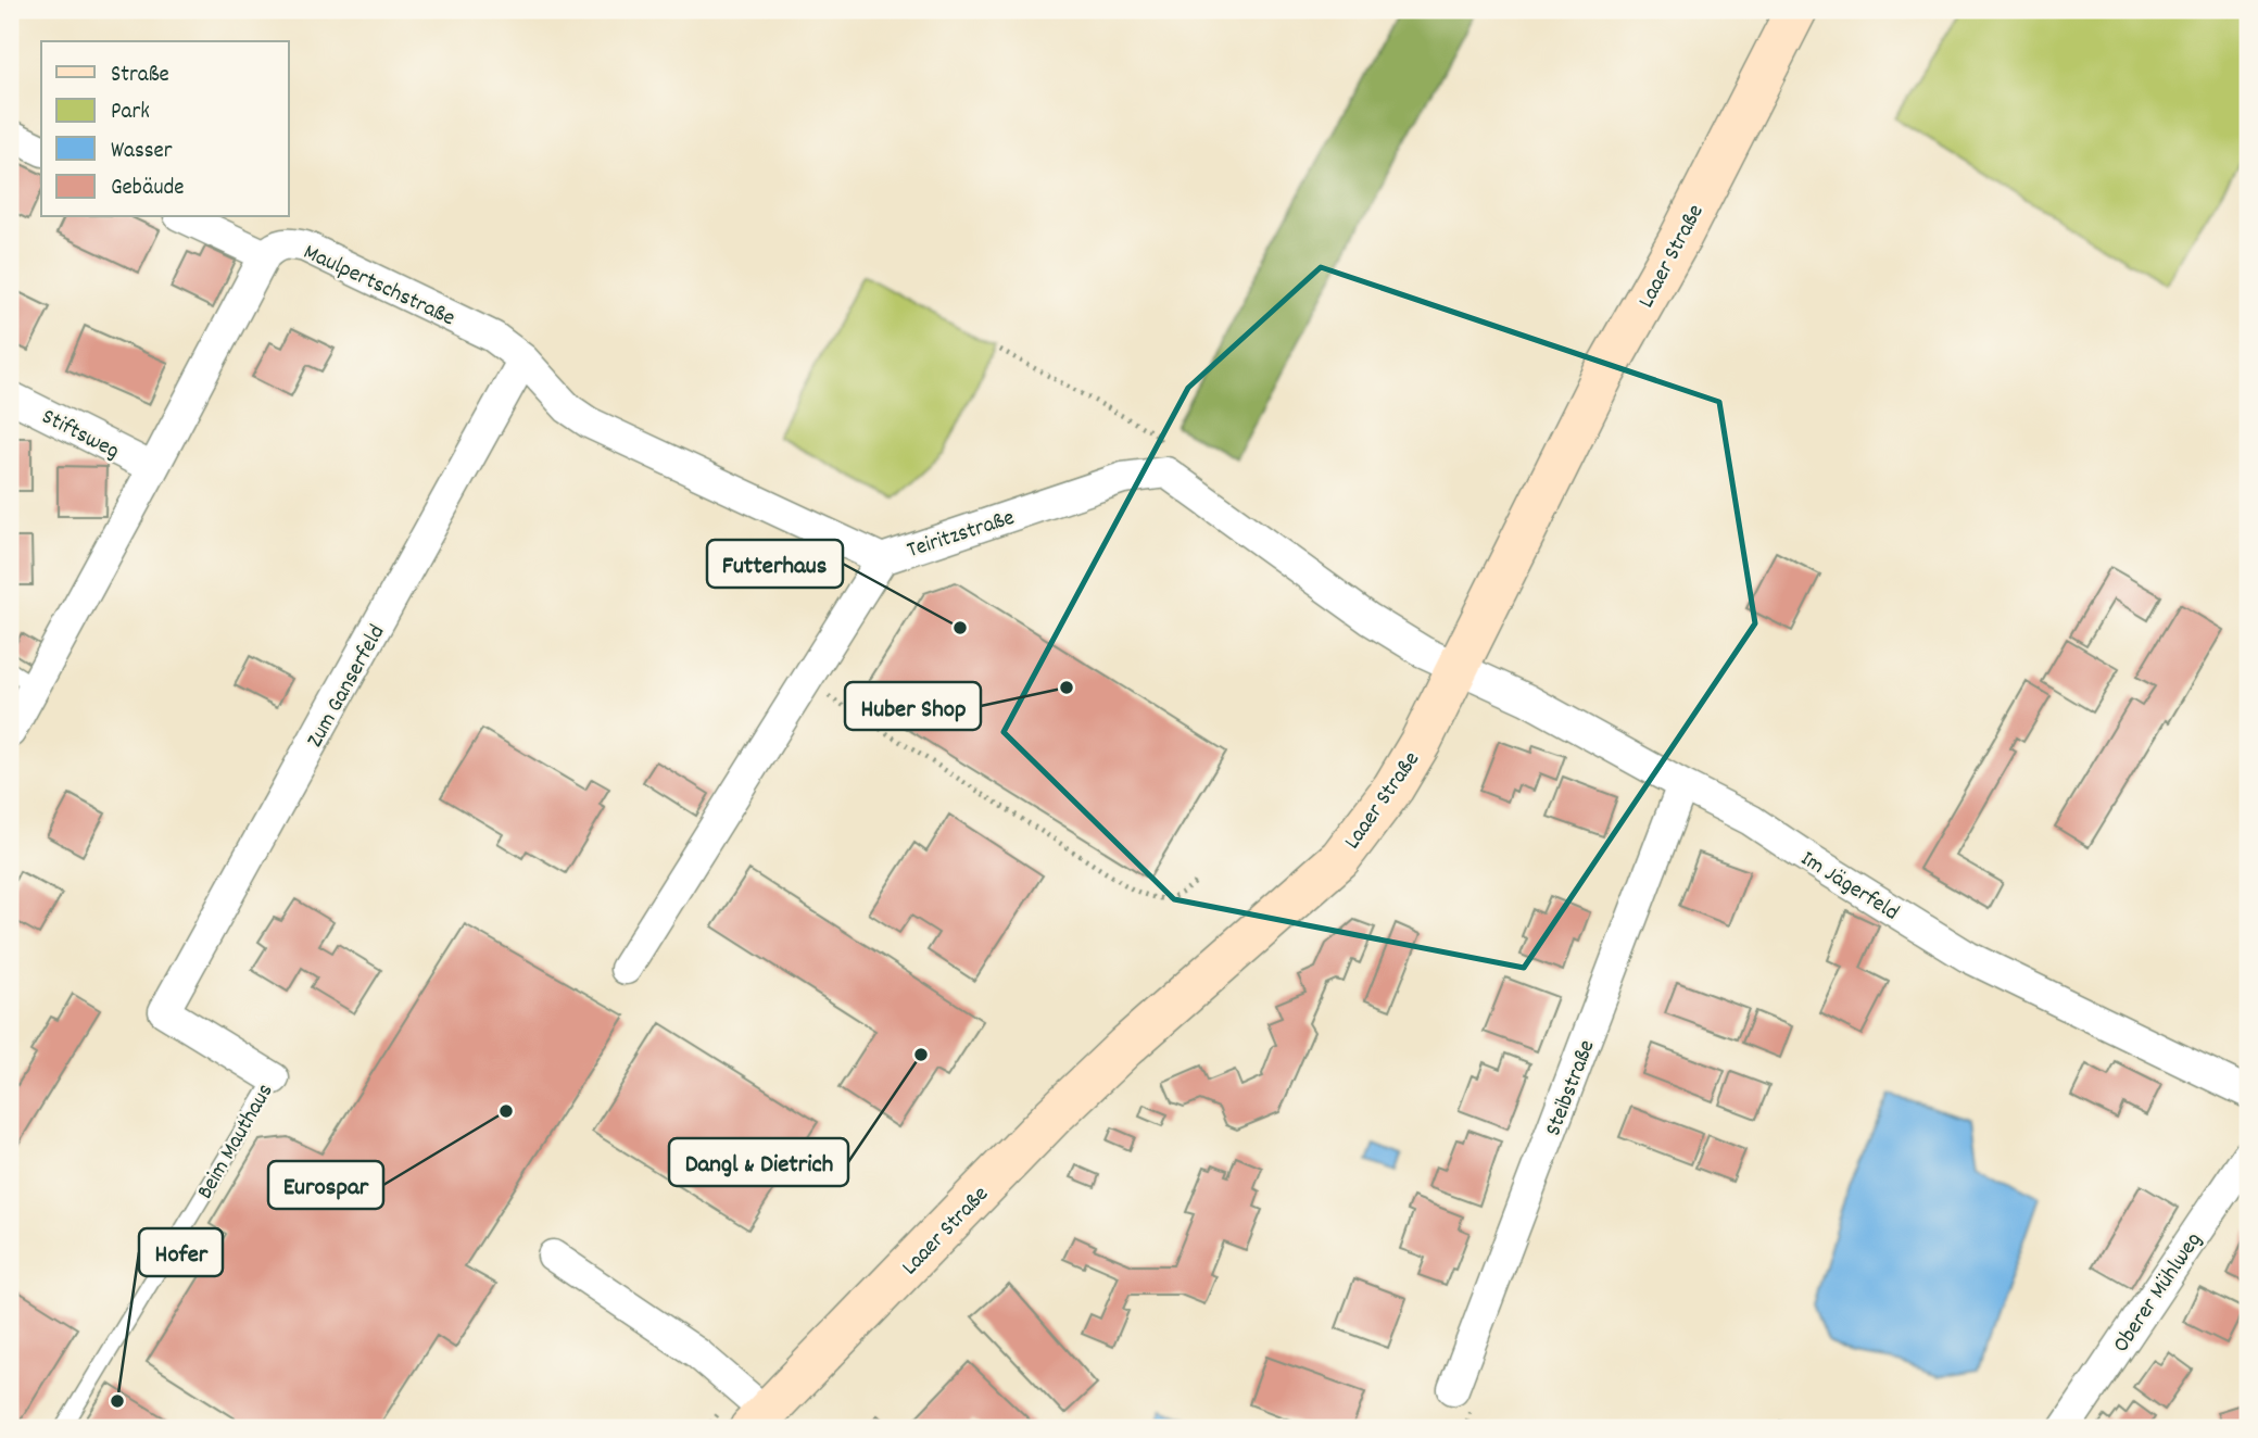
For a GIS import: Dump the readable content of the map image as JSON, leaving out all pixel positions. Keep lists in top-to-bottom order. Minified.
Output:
{"streets":{"street":["Laaer Straße","Maulpertschstraße","Stiftsweg","Teiritzstraße","Zum Ganserfeld","Im Jägerfeld","Steibstraße","Beim Mauthaus","Oberer Mühlweg"]},"crossings":[["Laaer Straße","Im Jägerfeld"],["Maulpertschstraße","Teiritzstraße"],["Maulpertschstraße","Zum Ganserfeld"],["Zum Ganserfeld","Beim Mauthaus"],["Im Jägerfeld","Steibstraße"]],"places":["Futterhaus","Huber Shop","Dangl & Dietrich","Eurospar","Hofer"],"legend":["Straße","Park","Wasser","Gebäude"]}
